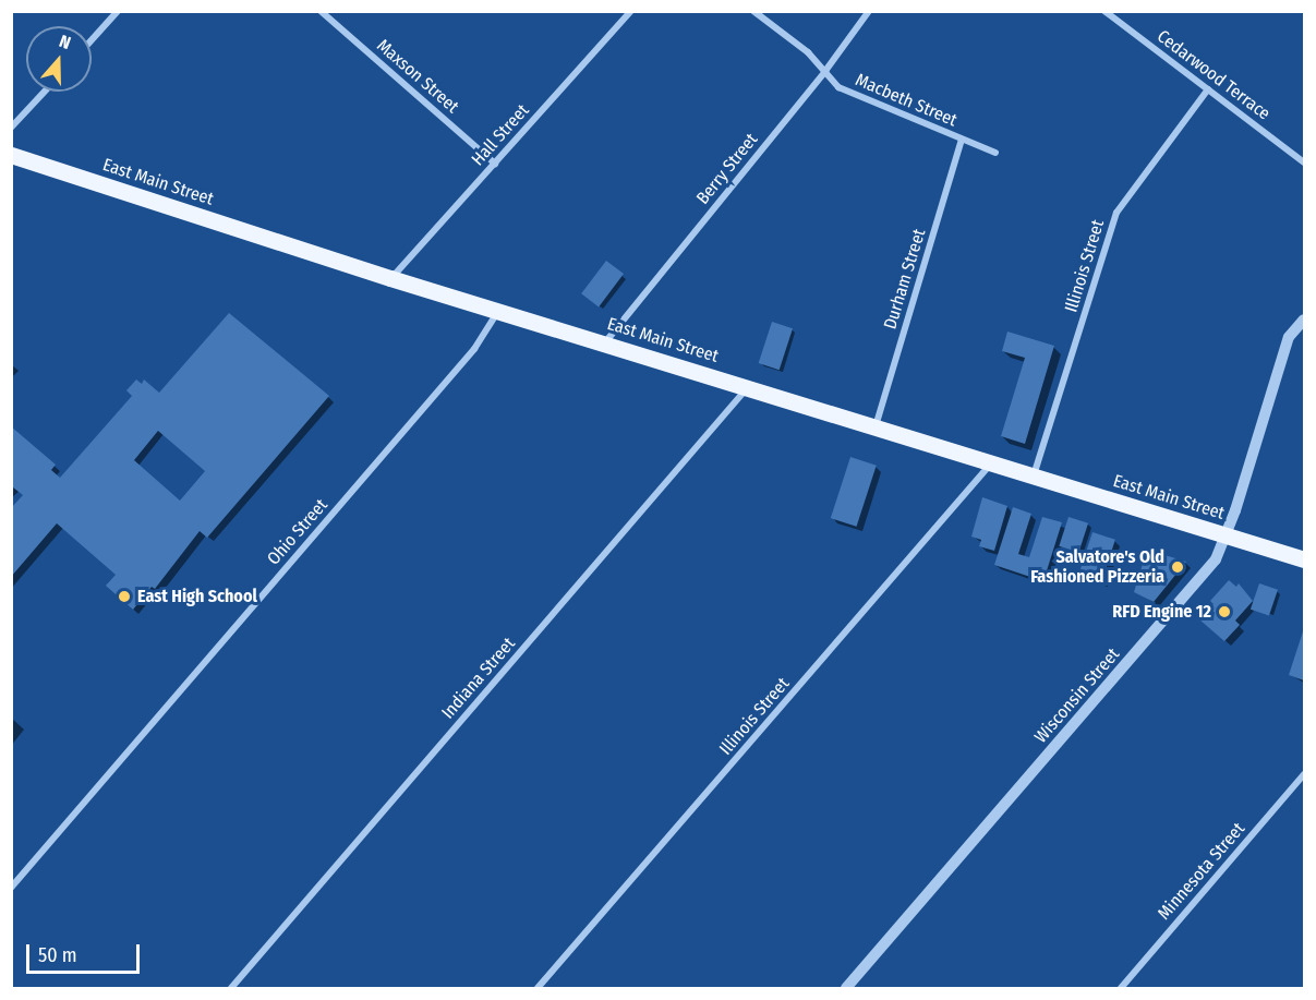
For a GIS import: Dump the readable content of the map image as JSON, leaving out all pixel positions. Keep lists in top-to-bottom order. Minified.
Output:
{"streets":{"main road":["East Main Street"],"street":["Cedarwood Terrace","Maxson Street","Macbeth Street","Hall Street","Berry Street","Illinois Street","Durham Street","Ohio Street","Indiana Street","Wisconsin Street","Minnesota Street"]},"crossings":[["Cedarwood Terrace","Illinois Street"],["Maxson Street","Hall Street"],["Macbeth Street","Berry Street"],["Macbeth Street","Durham Street"],["Hall Street","East Main Street"],["Berry Street","East Main Street"],["East Main Street","Illinois Street"],["East Main Street","Durham Street"],["East Main Street","Ohio Street"],["East Main Street","Indiana Street"],["East Main Street","Wisconsin Street"]],"places":["Salvatore's Old Fashioned Pizzeria","East High School","RFD Engine 12"],"scale_bar":"50 m","north":"top"}
